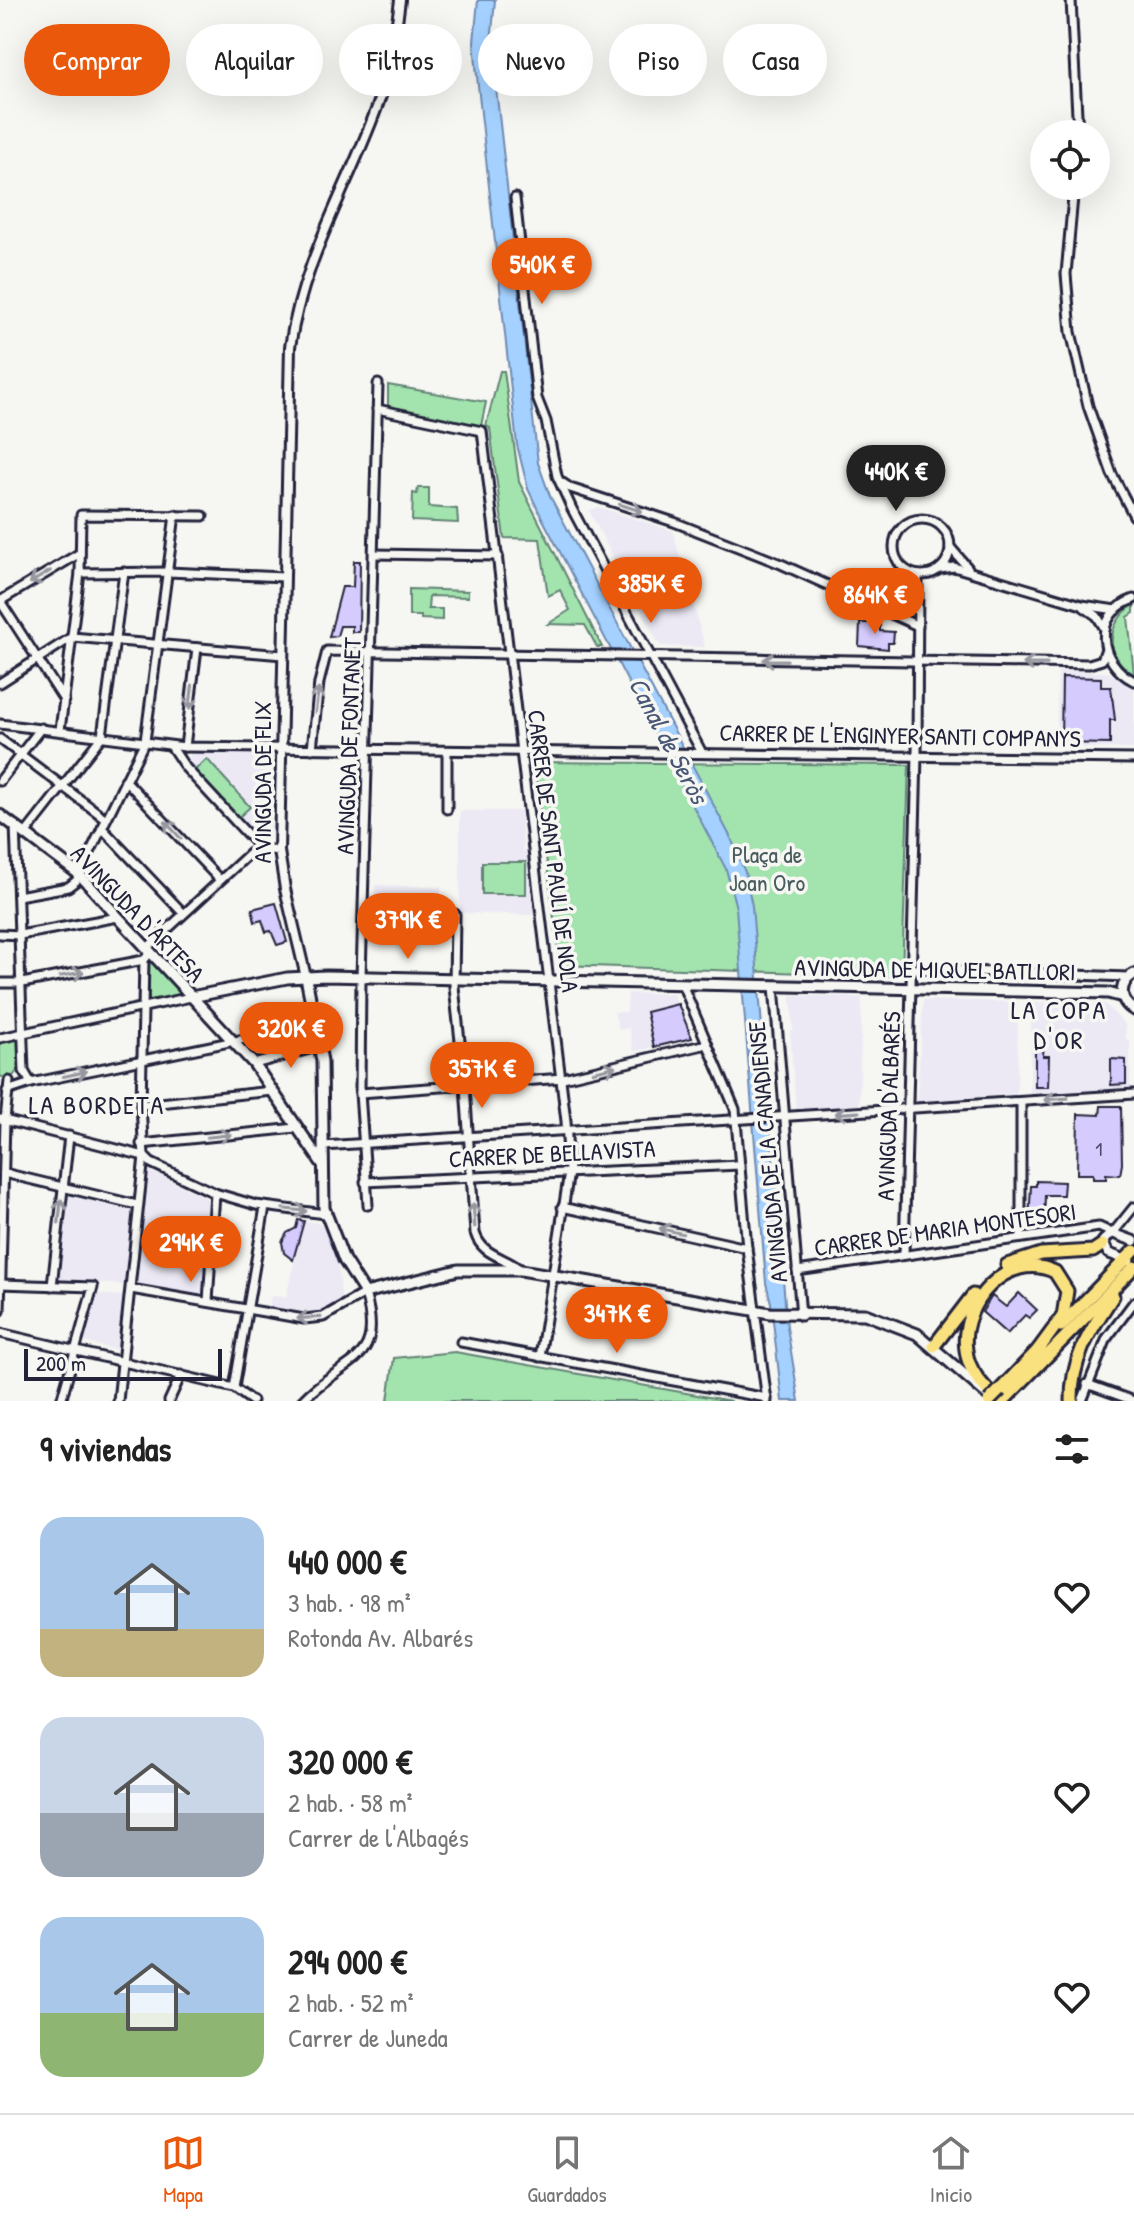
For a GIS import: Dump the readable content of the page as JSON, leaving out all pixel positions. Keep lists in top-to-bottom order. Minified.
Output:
{"streets":{"main road":["AVINGUDA DE FLIX","AVINGUDA D'ARTESA","AVINGUDA DE MIQUEL BATLLORI"],"street":["CARRER DE L'ENGINYER SANTI COMPANYS","AVINGUDA DE FONTANET","CARRER DE SANT PAULÍ DE NOLA","AVINGUDA D'ALBARÉS","AVINGUDA DE LA CANADIENSE","CARRER DE BELLAVISTA","CARRER DE MARIA MONTESORI"]},"crossings":[["CARRER DE L'ENGINYER SANTI COMPANYS","AVINGUDA DE FONTANET"],["CARRER DE L'ENGINYER SANTI COMPANYS","AVINGUDA DE FLIX"],["CARRER DE L'ENGINYER SANTI COMPANYS","CARRER DE SANT PAULÍ DE NOLA"],["CARRER DE L'ENGINYER SANTI COMPANYS","AVINGUDA D'ALBARÉS"],["AVINGUDA DE FONTANET","CARRER DE SANT PAULÍ DE NOLA"],["AVINGUDA DE FONTANET","CARRER DE BELLAVISTA"],["AVINGUDA DE FLIX","AVINGUDA D'ARTESA"],["CARRER DE SANT PAULÍ DE NOLA","CARRER DE BELLAVISTA"],["AVINGUDA DE MIQUEL BATLLORI","AVINGUDA D'ALBARÉS"],["AVINGUDA DE MIQUEL BATLLORI","AVINGUDA DE LA CANADIENSE"],["AVINGUDA D'ALBARÉS","CARRER DE MARIA MONTESORI"],["AVINGUDA DE LA CANADIENSE","CARRER DE MARIA MONTESORI"]],"districts":["LA COPA D'OR","LA BORDETA"],"water":["Canal de Seròs"],"parks":["Plaça de Joan Oro"],"house_numbers":["1"],"scale_bar":"200 m","page":{"chip":["Comprar","Alquilar","Filtros","Nuevo","Piso","Casa"],"price":["540K €","440K €","385K €","864K €","379K €","320K €","357K €","294K €","347K €"],"scale":"200 m","heading":"9 viviendas","list":[{"name":"440 000 €","note":"3 hab. · 98 m² · Rotonda Av. Albarés"},{"name":"320 000 €","note":"2 hab. · 58 m² · Carrer de l'Albagés"},{"name":"294 000 €","note":"2 hab. · 52 m² · Carrer de Juneda"}],"tabs":["Mapa","Guardados","Inicio"]}}
